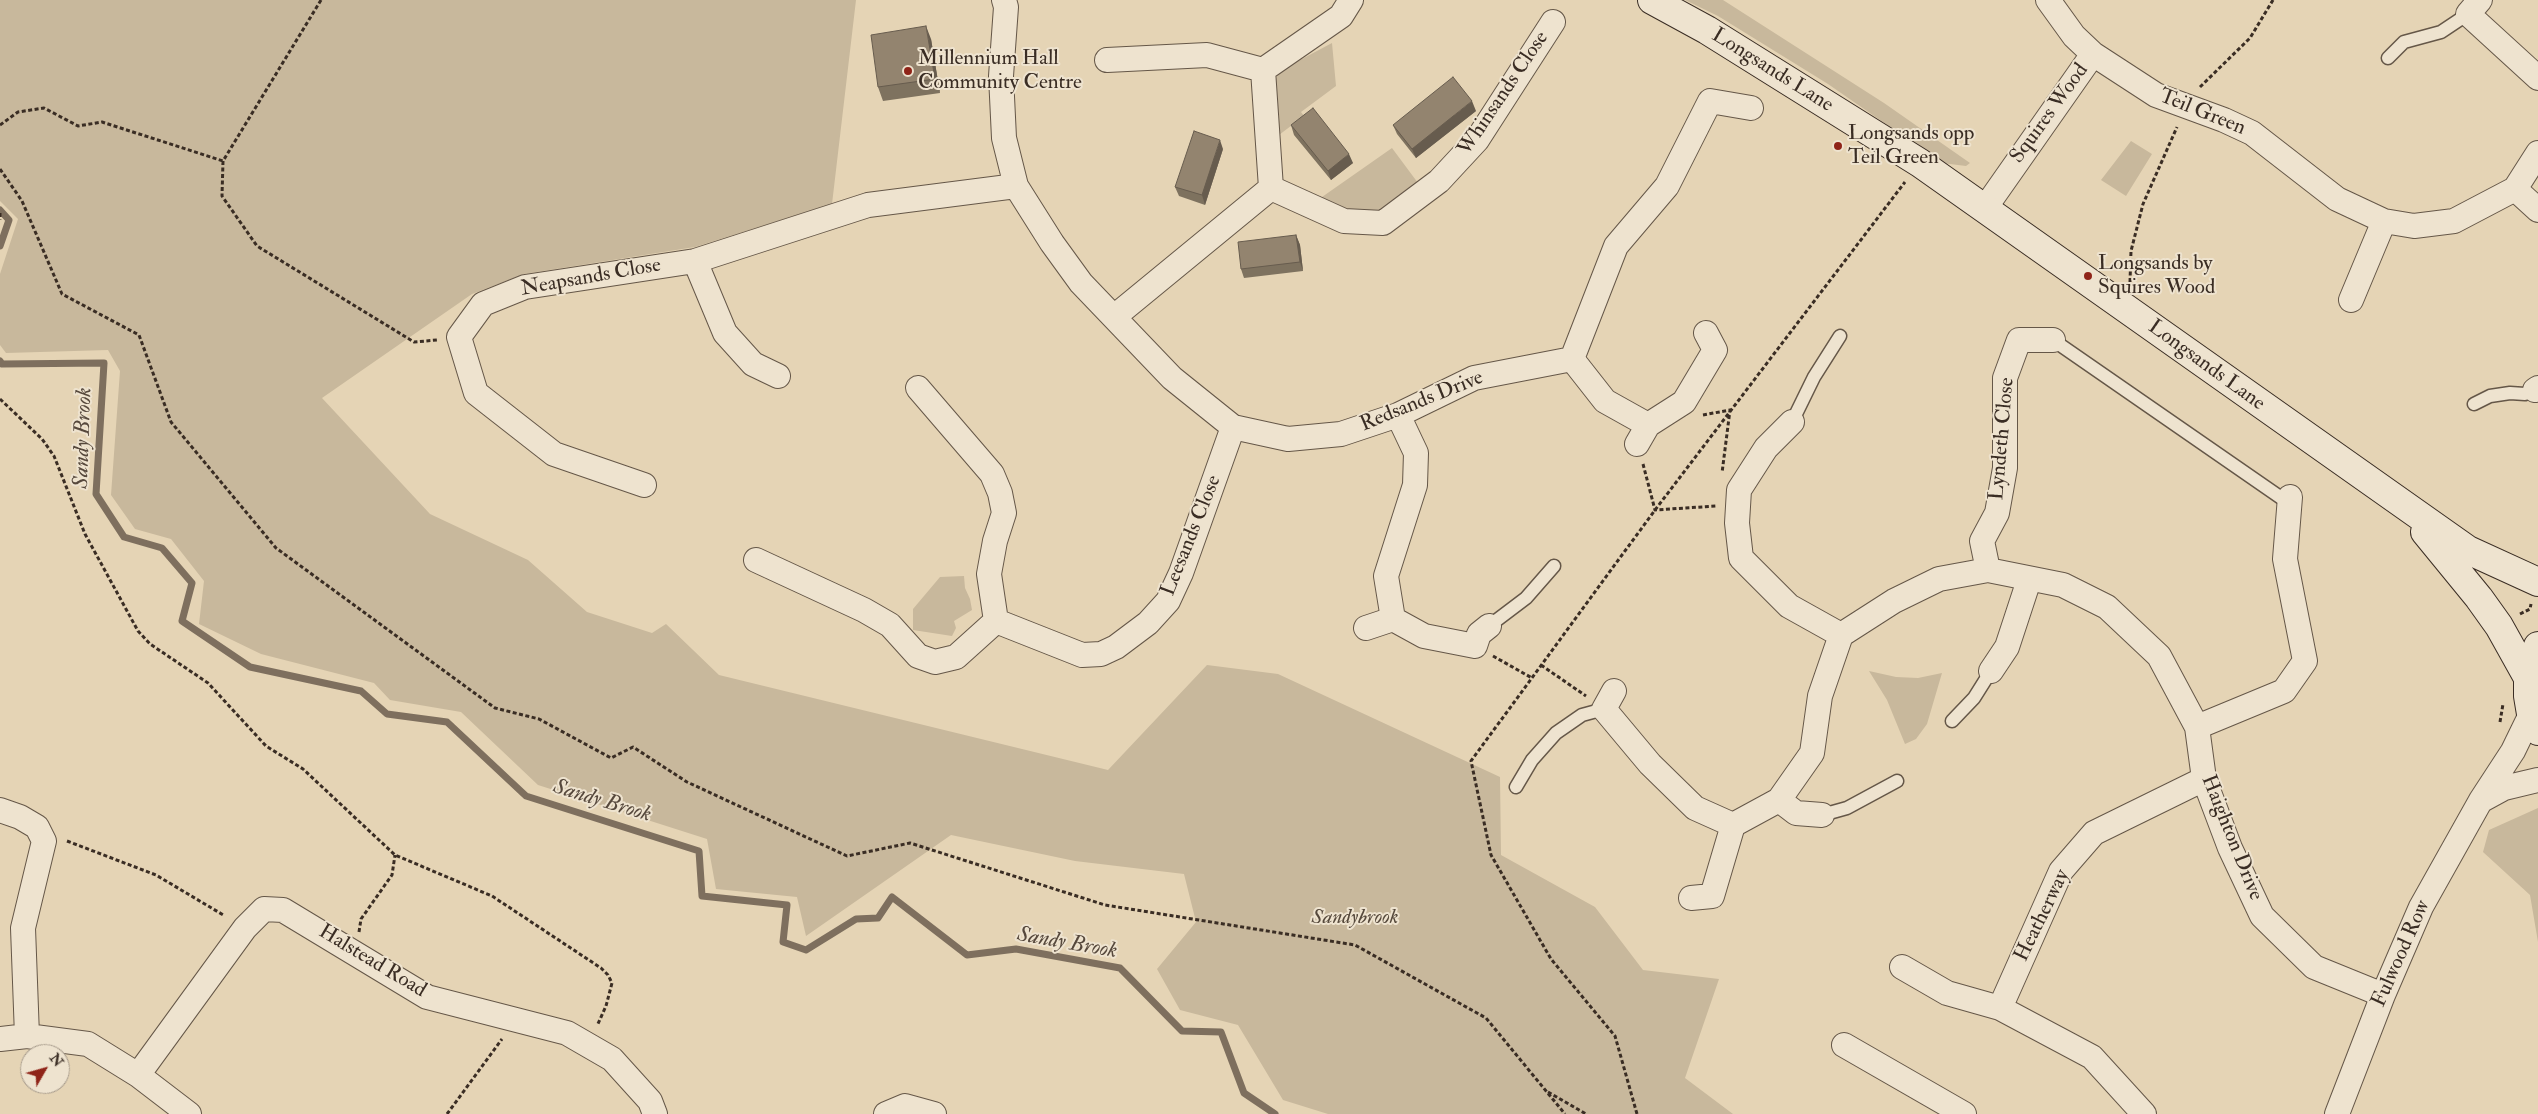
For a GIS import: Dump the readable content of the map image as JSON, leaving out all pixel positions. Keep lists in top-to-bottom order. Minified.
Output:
{"streets":{"main road":["Longsands Lane"],"street":["Whinsands Close","Teil Green","Squires Wood","Neapsands Close","Redsands Drive","Lyndeth Close","Leesands Close","Haighton Drive","Heatherway","Fulwood Row","Halstead Road"]},"crossings":[["Longsands Lane","Squires Wood"],["Teil Green","Squires Wood"],["Neapsands Close","Redsands Drive"],["Redsands Drive","Leesands Close"],["Lyndeth Close","Haighton Drive"],["Haighton Drive","Heatherway"],["Haighton Drive","Fulwood Row"]],"water":["Sandy Brook"],"parks":["Sandybrook"],"places":["Millennium Hall Community Centre","Longsands opp Teil Green","Longsands by Squires Wood"],"north":"top right"}
